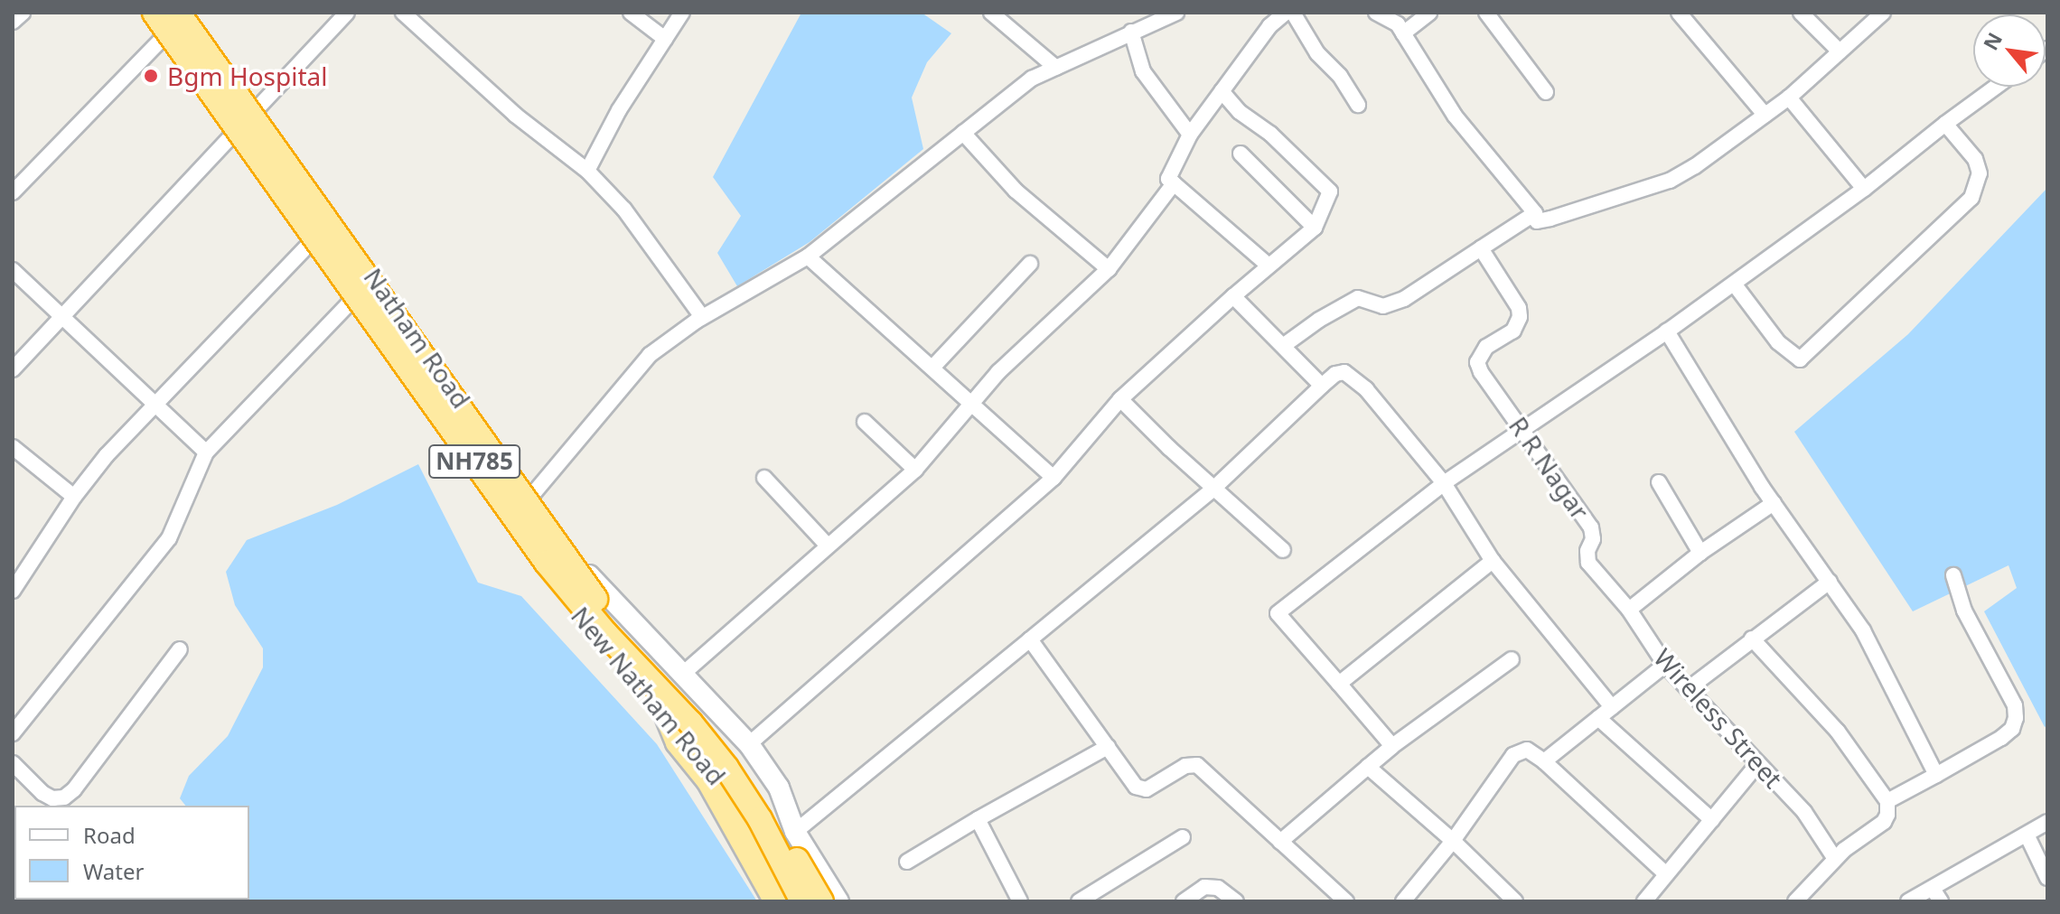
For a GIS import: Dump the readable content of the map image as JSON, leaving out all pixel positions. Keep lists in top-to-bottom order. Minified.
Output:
{"streets":{"highway":["NH785"],"main road":["Natham Road","New Natham Road"],"street":["R R Nagar","Wireless Street"]},"crossings":[["Natham Road","New Natham Road"],["R R Nagar","Wireless Street"]],"places":["Bgm Hospital"],"legend":["Road","Water"],"north":"top left"}
